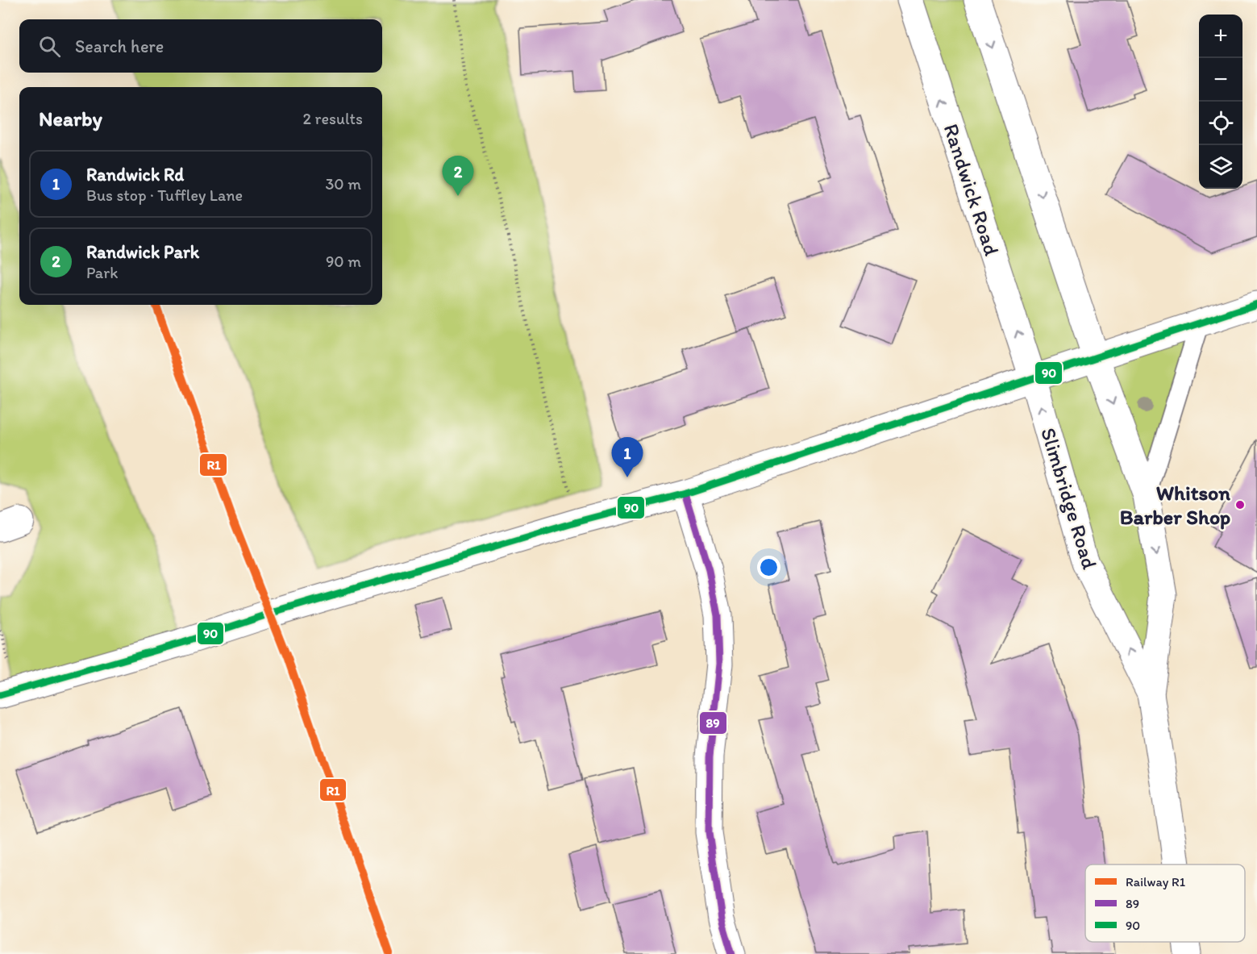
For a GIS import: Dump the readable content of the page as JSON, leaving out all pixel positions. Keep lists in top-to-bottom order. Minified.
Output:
{"streets":{"street":["Randwick Road","Slimbridge Road"]},"crossings":[["Randwick Road","Slimbridge Road"]],"places":["Whitson Barber Shop"],"lines":["transit line 90","rail line R1","transit line 89"],"legend":["Railway R1","89","90"],"page":{"map_buttons":["+","−"],"search":"Search here","heading":["Nearby","2 results"],"list":[{"mark":"1","name":"Randwick Rd","note":"Bus stop · Tuffley Lane","value":"30 m"},{"mark":"2","name":"Randwick Park","note":"Park","value":"90 m"}],"pins":["2","1"]}}
